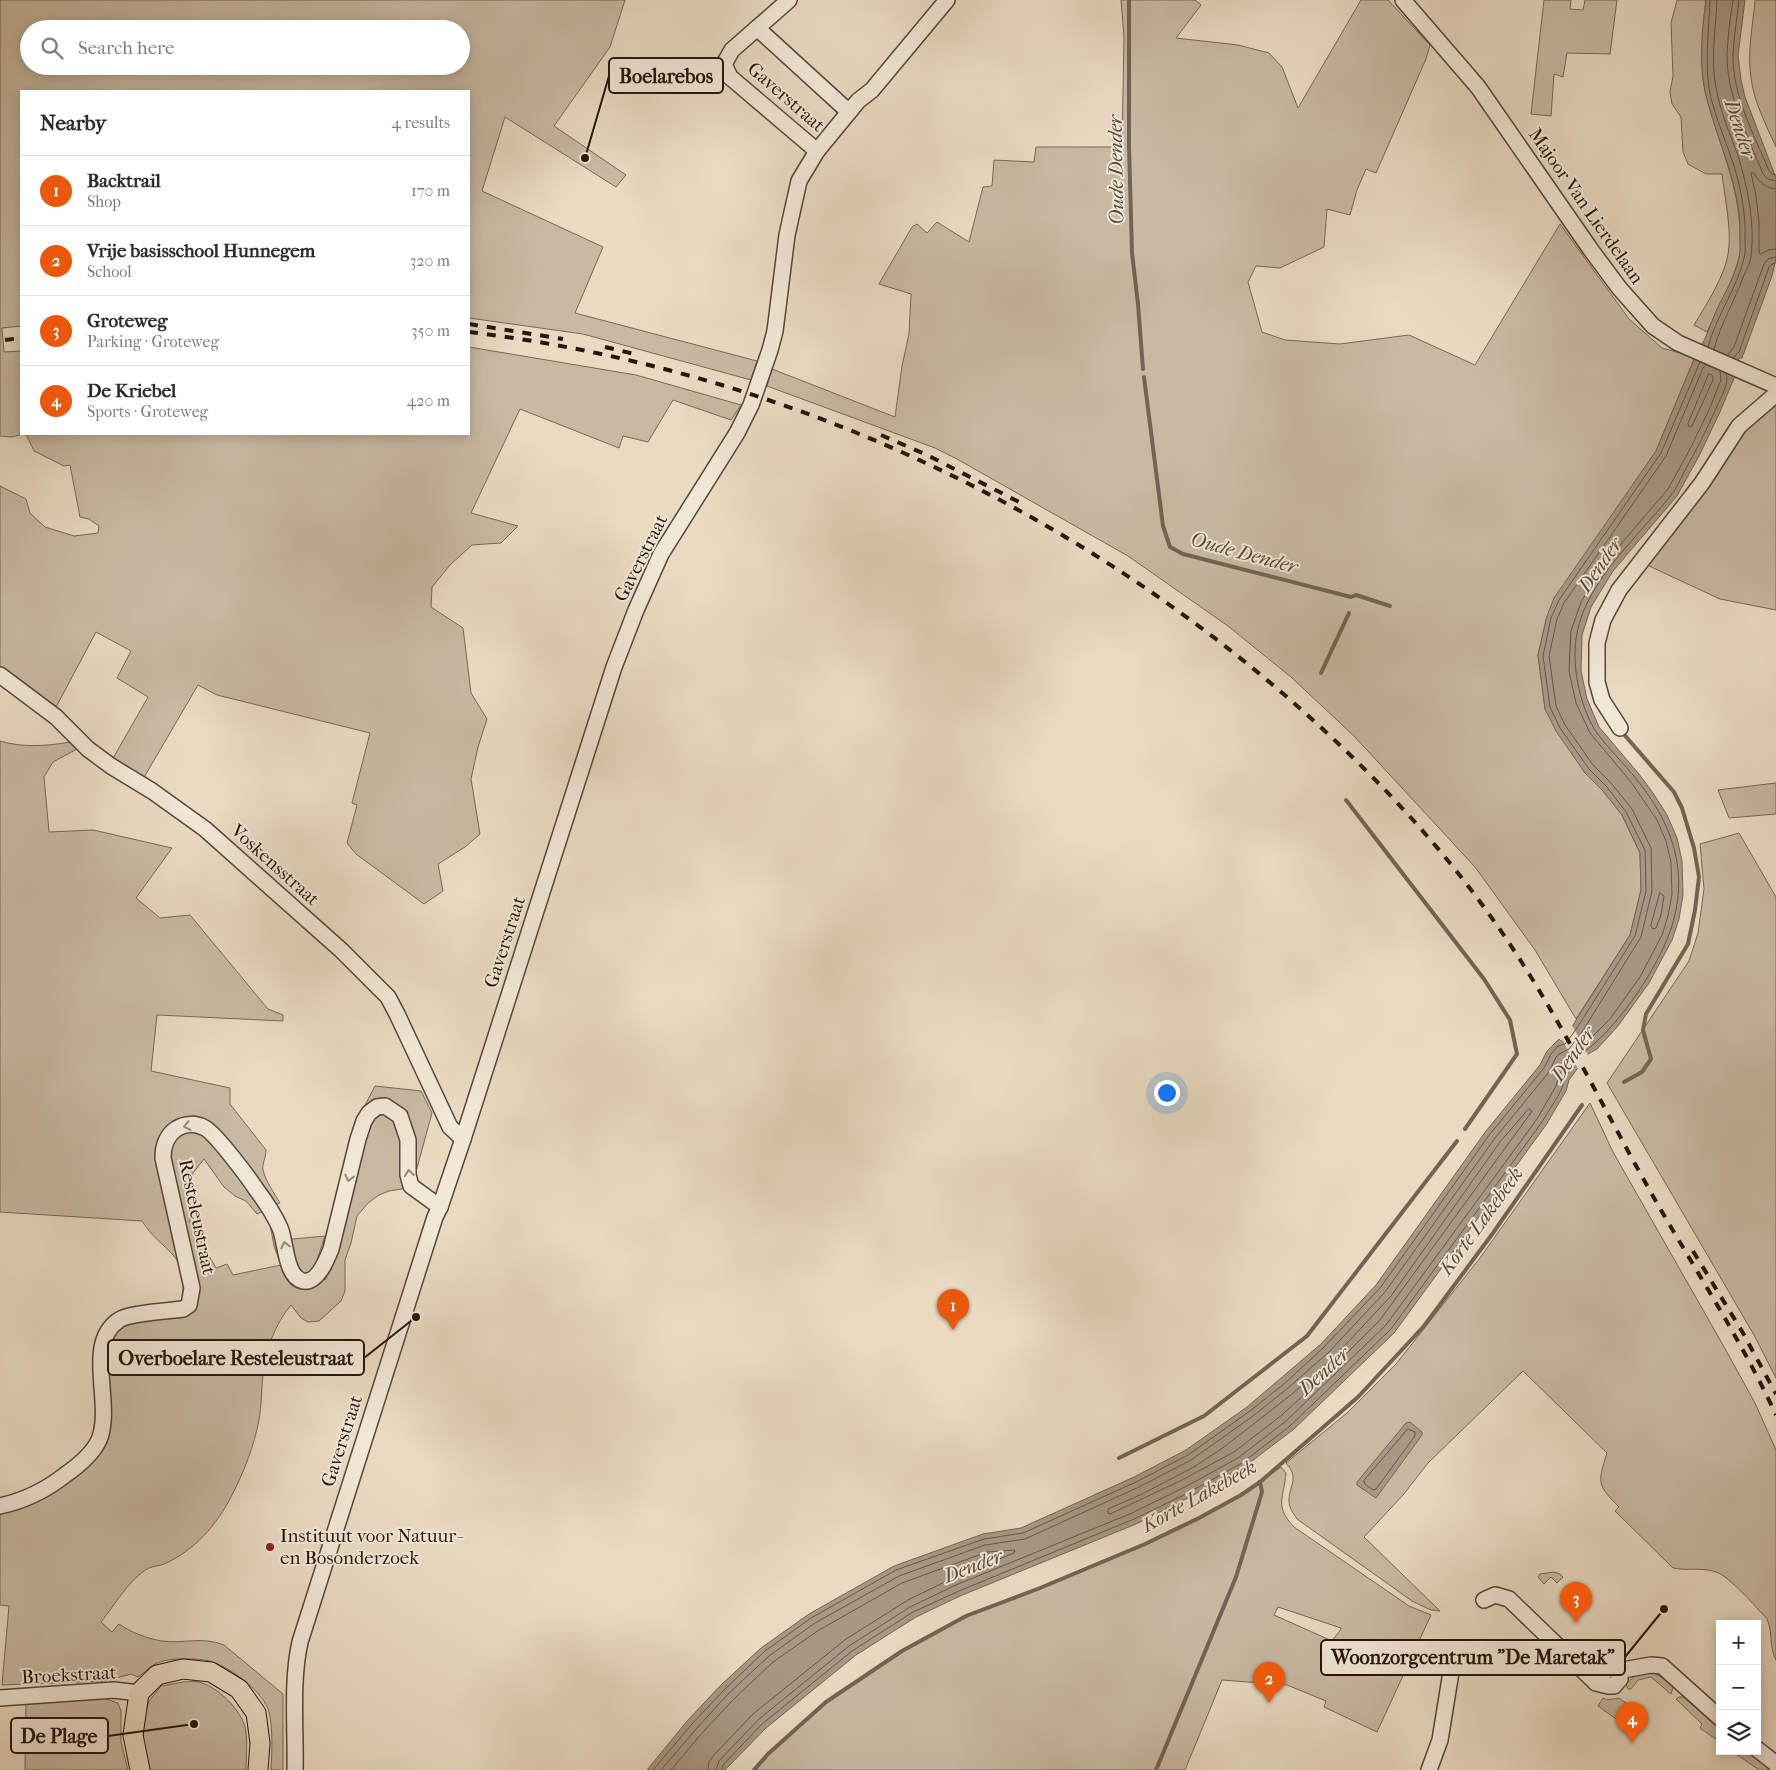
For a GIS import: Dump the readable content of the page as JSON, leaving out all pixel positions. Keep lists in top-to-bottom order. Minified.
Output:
{"streets":{"street":["Gaverstraat","Majoor Van Lierdelaan","Voskensstraat","Resteleustraat","Broekstraat"]},"crossings":[["Gaverstraat","Voskensstraat"],["Gaverstraat","Resteleustraat"]],"water":["Dender","Oude Dender","Korte Lakebeek"],"places":["Boelarebos","Overboelare Resteleustraat","Instituut voor Natuur- en Bosonderzoek","Woonzorgcentrum \"De Maretak\"","De Plage"],"page":{"search":"Search here","heading":["Nearby","4 results"],"list":[{"mark":"1","name":"Backtrail","note":"Shop","value":"170 m"},{"mark":"2","name":"Vrije basisschool Hunnegem","note":"School","value":"320 m"},{"mark":"3","name":"Groteweg","note":"Parking · Groteweg","value":"350 m"},{"mark":"4","name":"De Kriebel","note":"Sports · Groteweg","value":"420 m"}],"pins":["1","3","2","4"],"map_buttons":["+","−"]}}
